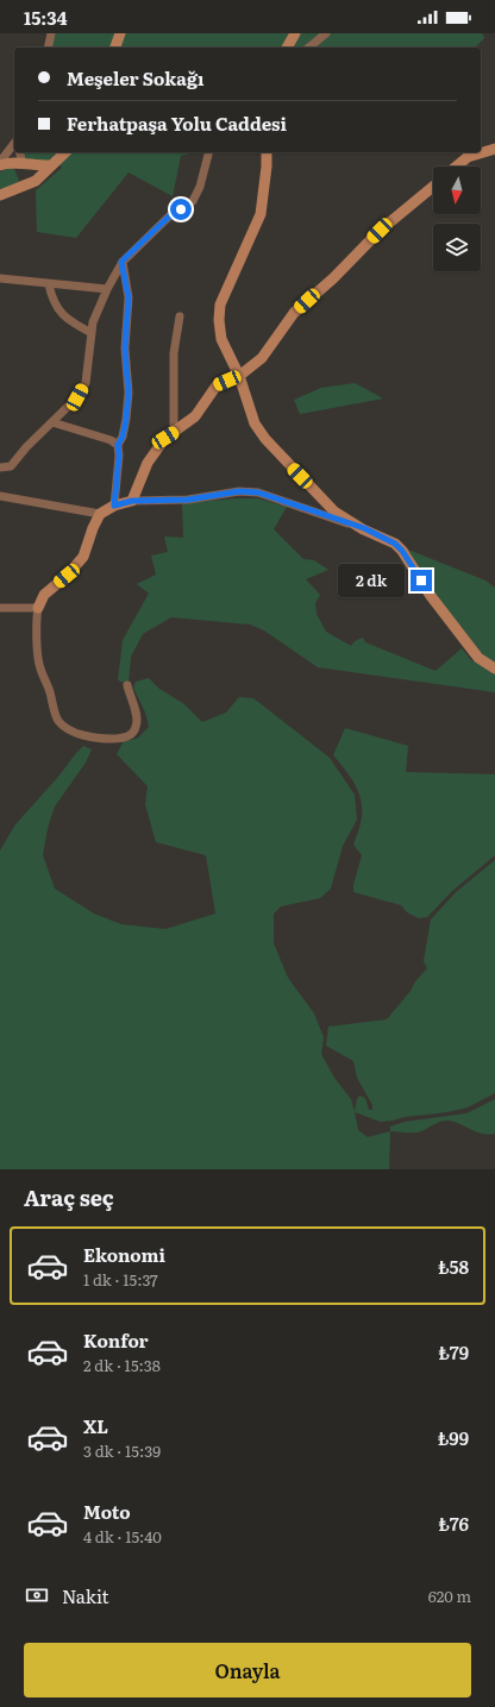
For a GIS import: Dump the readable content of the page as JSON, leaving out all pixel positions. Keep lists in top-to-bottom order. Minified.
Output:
{"north":"bottom","page":{"status":"15:34","banner":["Meşeler Sokağı","Ferhatpaşa Yolu Caddesi"],"bubble":"2 dk","heading":"Araç seç","list":[{"name":"Ekonomi","note":"1 dk · 15:37","value":"₺58"},{"name":"Konfor","note":"2 dk · 15:38","value":"₺79"},{"name":"XL","note":"3 dk · 15:39","value":"₺99"},{"name":"Moto","note":"4 dk · 15:40","value":"₺76"}],"pay":["Nakit","620 m"],"buttons":"Onayla"}}
